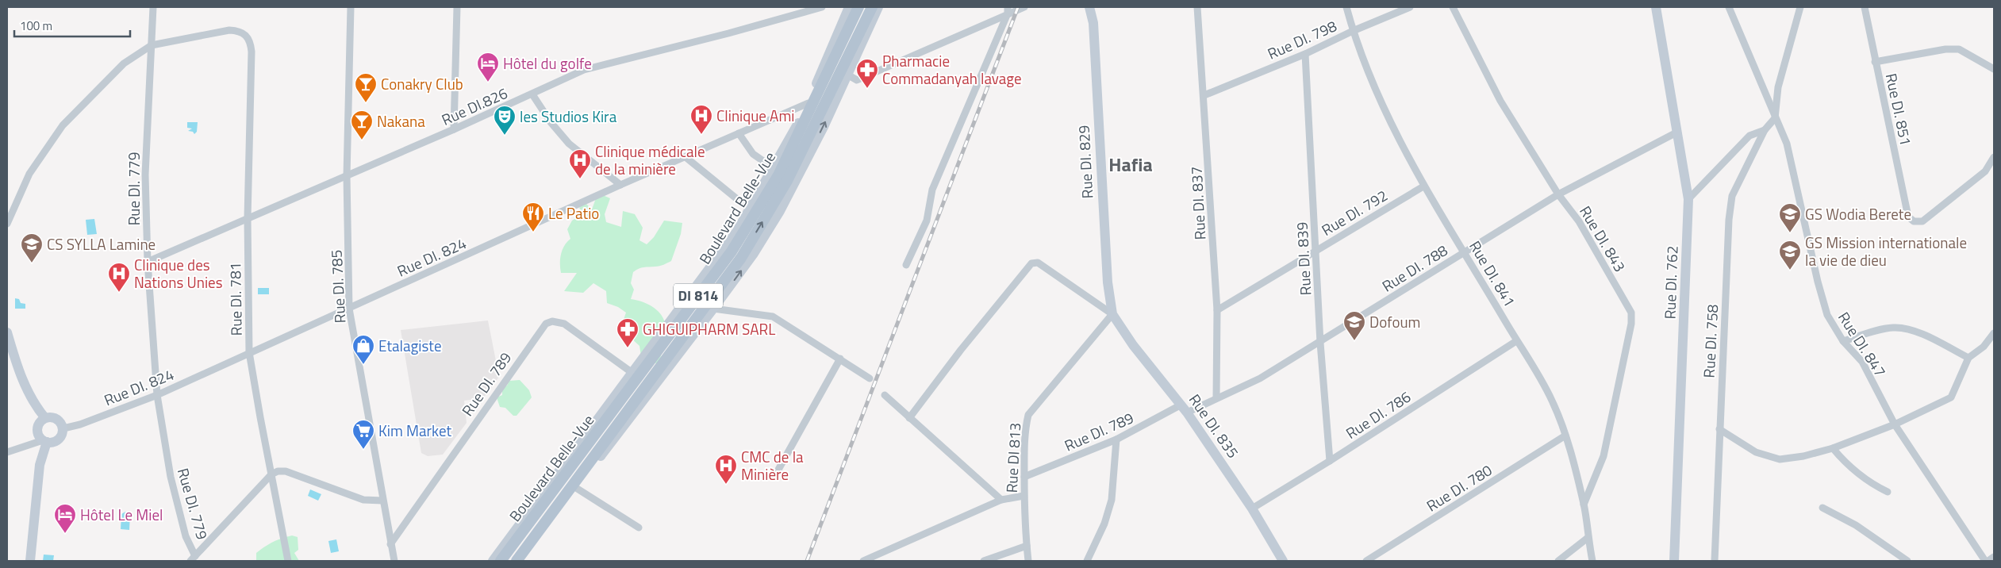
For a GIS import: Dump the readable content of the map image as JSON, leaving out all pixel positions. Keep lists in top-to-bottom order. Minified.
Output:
{"streets":{"main road":["Boulevard Belle-Vue","DI 814"],"street":["Rue DI. 798","Rue DI.826","Rue DI. 851","Rue DI. 829","Rue DI. 779","Rue DI. 837","Rue DI. 792","Rue DI. 843","Rue DI. 824","Rue DI. 839","Rue DI. 788","Rue DI. 841","Rue DI. 762","Rue DI. 785","Rue DI. 781","Rue DI. 758","Rue DI. 847","Rue DI. 789","Rue DI. 786","Rue DI. 835","Rue DI 813","Rue DI. 780"]},"crossings":[["Rue DI. 798","Rue DI. 837"],["Rue DI. 798","Rue DI. 839"],["Rue DI. 798","Rue DI. 841"],["Rue DI.826","Rue DI. 779"],["Rue DI.826","Rue DI. 785"],["Rue DI.826","Rue DI. 781"],["Rue DI. 829","Rue DI. 835"],["Rue DI. 829","Rue DI 813"],["Rue DI. 779","Rue DI. 824"],["Rue DI. 779","Rue DI. 781"],["Rue DI. 837","Rue DI. 792"],["Rue DI. 837","Rue DI. 788"],["Boulevard Belle-Vue","Rue DI. 824"],["Boulevard Belle-Vue","Rue DI. 789"],["Rue DI. 792","Rue DI. 839"],["Rue DI. 792","Rue DI. 841"],["Rue DI. 843","Rue DI. 788"],["Rue DI. 843","Rue DI. 841"],["Rue DI. 824","Rue DI. 785"],["Rue DI. 824","Rue DI. 781"],["Rue DI. 839","Rue DI. 788"],["Rue DI. 839","Rue DI. 786"],["Rue DI. 788","Rue DI. 841"],["Rue DI. 788","Rue DI. 762"],["Rue DI. 788","Rue DI. 789"],["Rue DI. 788","Rue DI. 835"],["Rue DI. 841","Rue DI. 786"],["Rue DI. 841","Rue DI. 780"],["Rue DI. 762","Rue DI. 758"],["Rue DI. 785","Rue DI. 789"],["Rue DI. 758","Rue DI. 847"],["Rue DI. 789","Rue DI. 835"],["Rue DI. 789","Rue DI 813"],["Rue DI. 786","Rue DI. 835"],["Rue DI. 835","Rue DI 813"]],"districts":["Hafia"],"places":{"hotel":["Hôtel du golfe","Hôtel Le Miel"],"pharmacy":["Pharmacie Commadanyah lavage","GHIGUIPHARM SARL"],"bar":["Conakry Club","Nakana"],"hospital":["Clinique Ami","Clinique médicale de la minière","Clinique des Nations Unies","CMC de la Minière"],"theatre":["les Studios Kira"],"restaurant":["Le Patio"],"school or university":["GS Wodia Berete","CS SYLLA Lamine","GS Mission internationale la vie de dieu","Dofoum"],"shop":["Etalagiste"],"supermarket":["Kim Market"]},"scale_bar":"100 m"}
